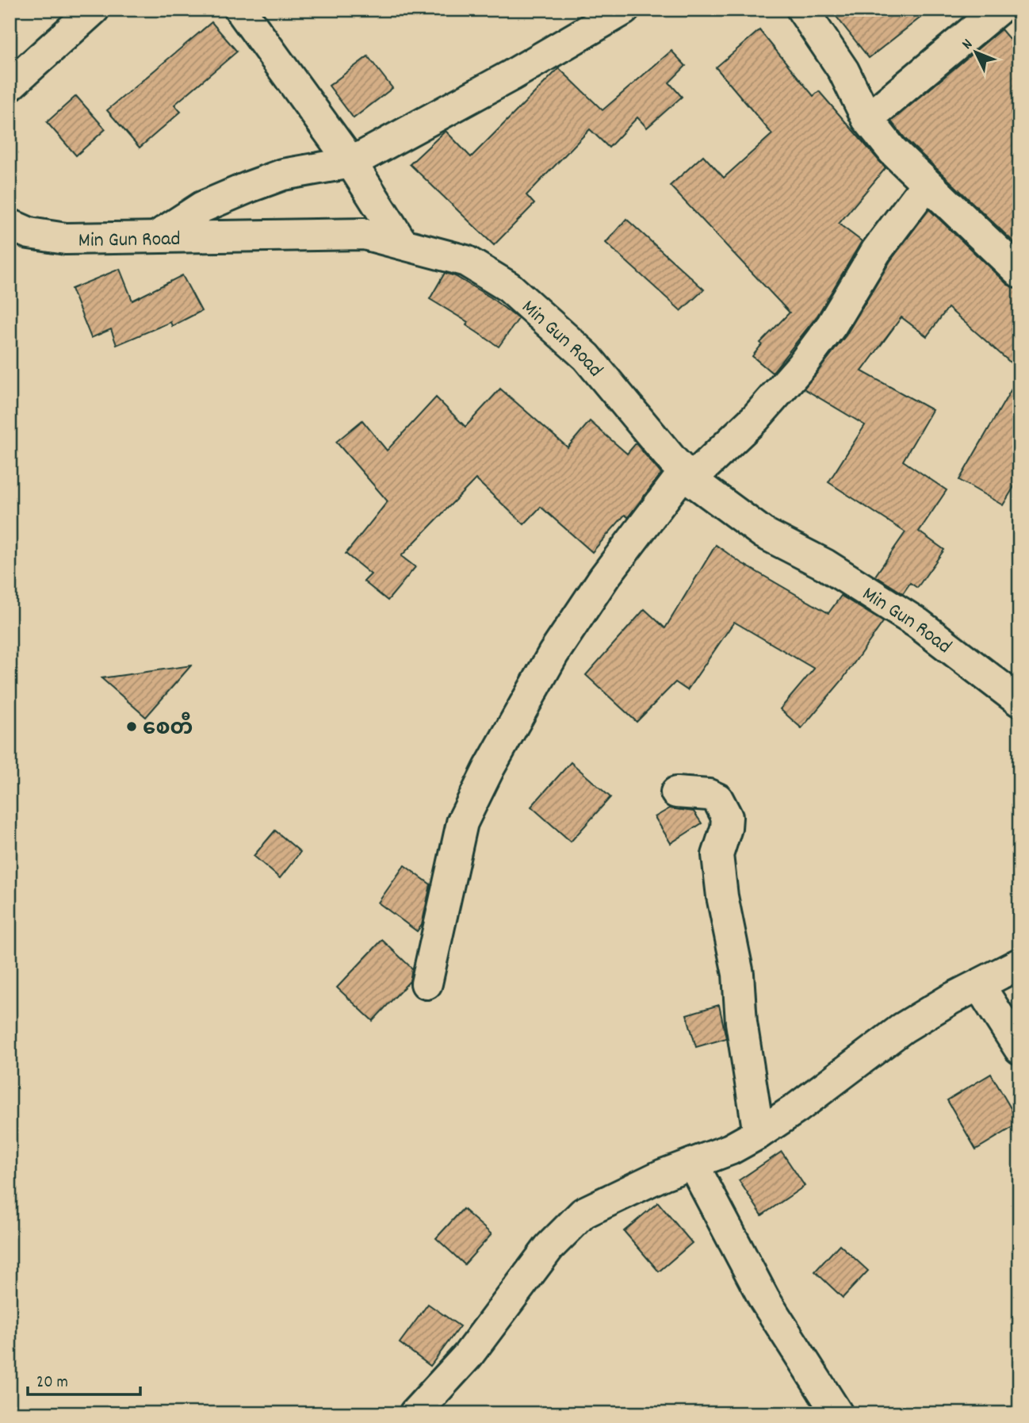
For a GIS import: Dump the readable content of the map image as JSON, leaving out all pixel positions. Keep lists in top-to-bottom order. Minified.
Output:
{"streets":{"street":["Min Gun Road"]},"places":["စေတီ"],"scale_bar":"20 m","north":"top left"}
